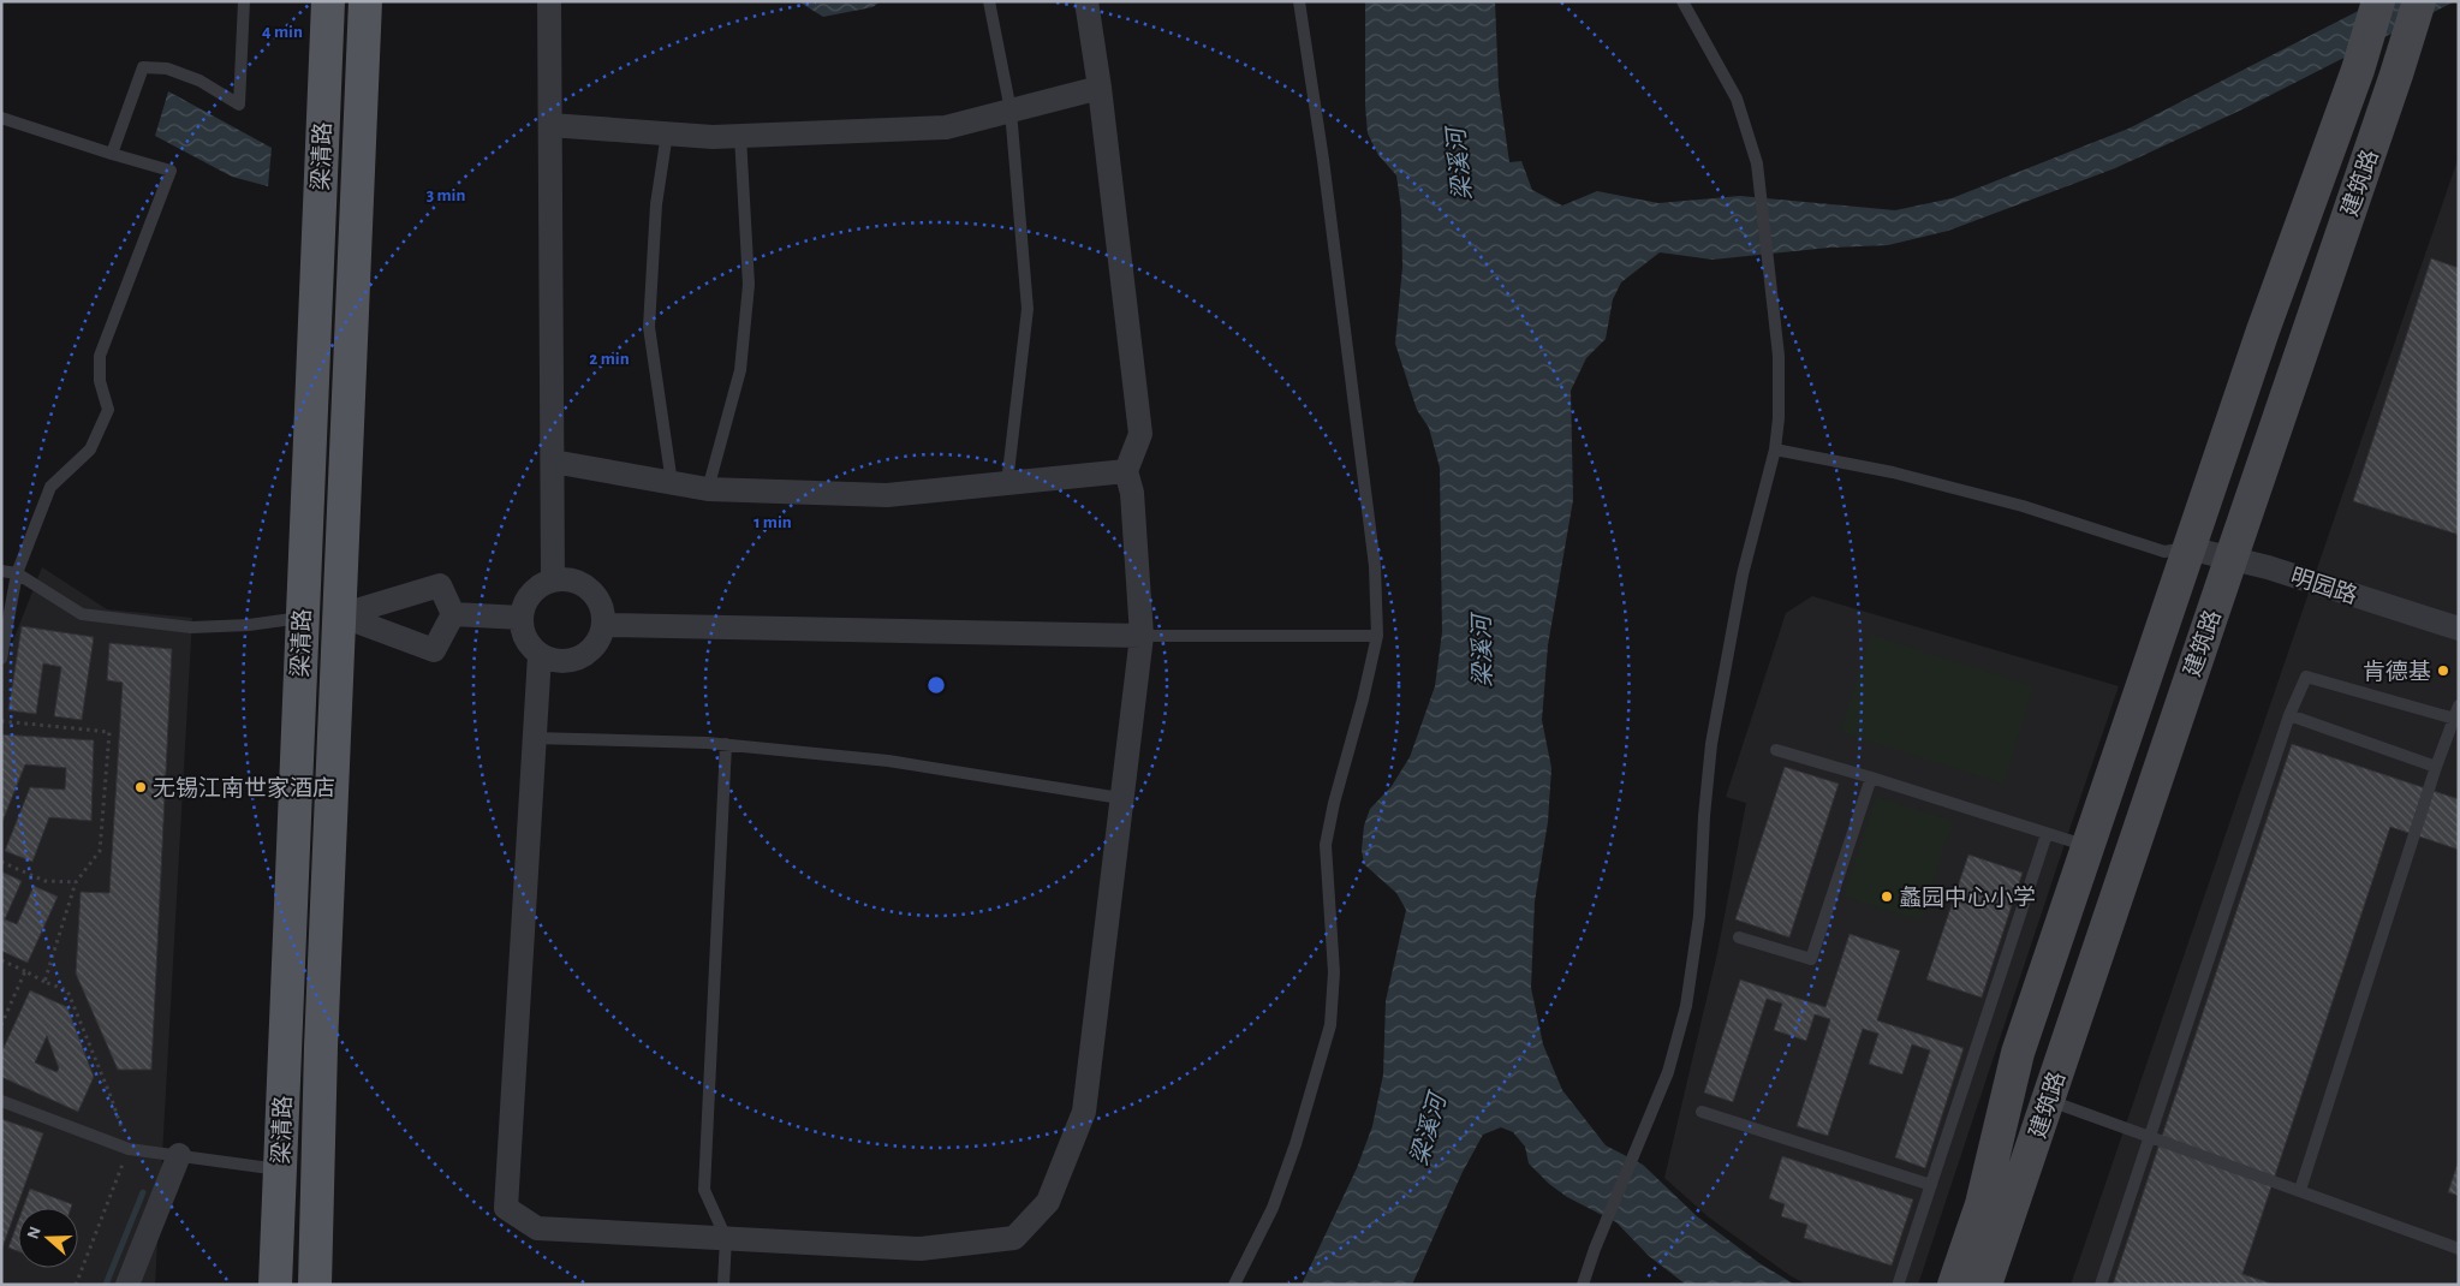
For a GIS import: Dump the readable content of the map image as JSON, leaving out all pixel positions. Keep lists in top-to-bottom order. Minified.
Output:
{"streets":{"main road":["梁清路","建筑路"],"street":["明园路"]},"crossings":[["建筑路","明园路"]],"water":["梁溪河"],"places":["肯德基","无锡江南世家酒店","蠡园中心小学"],"north":"left","rings":["4 min","3 min","2 min","1 min"]}
